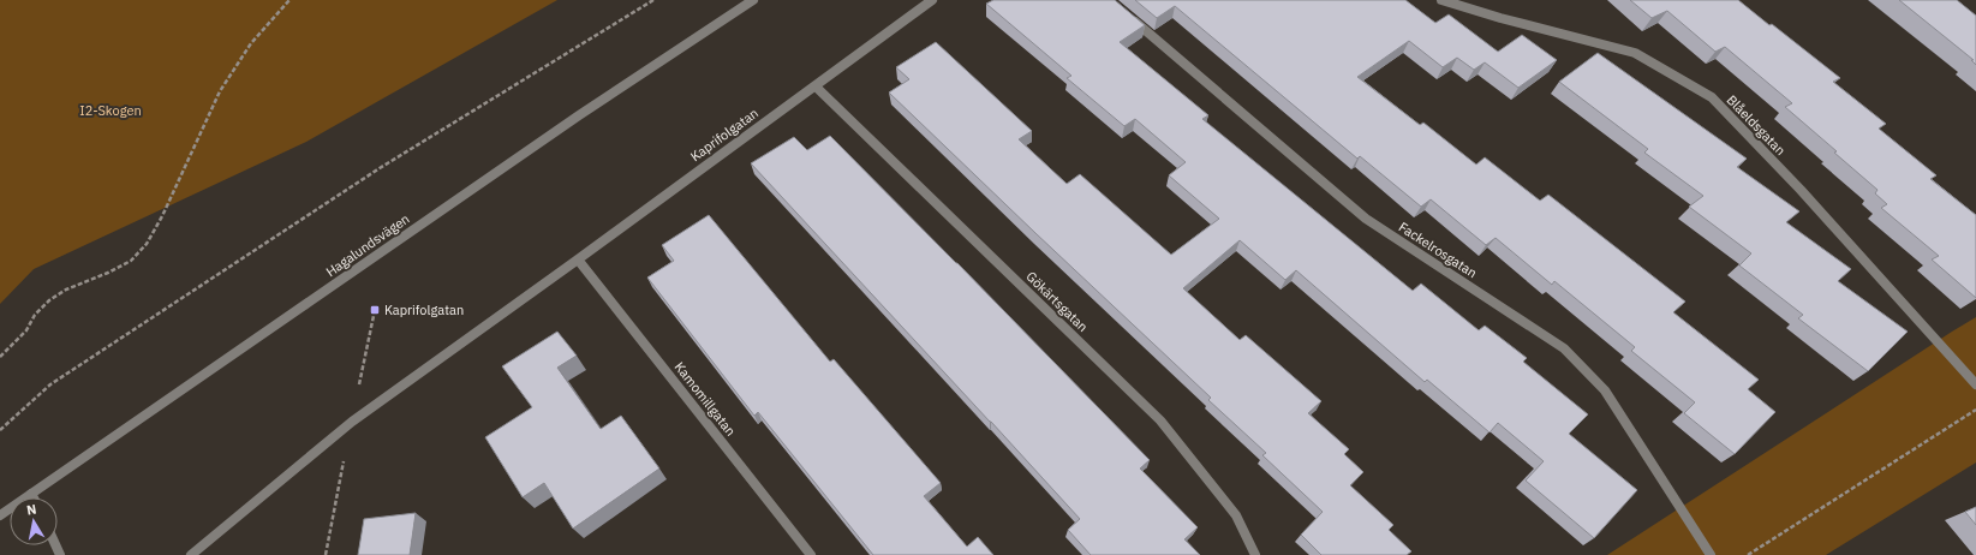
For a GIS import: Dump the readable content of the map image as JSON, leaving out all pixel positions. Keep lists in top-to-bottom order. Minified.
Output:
{"streets":{"street":["Blåeldsgatan","Kaprifolgatan","Hagalundsvägen","Fackelrosgatan","Gökärtsgatan","Kamomillgatan"]},"crossings":[["Kaprifolgatan","Gökärtsgatan"],["Kaprifolgatan","Kamomillgatan"]],"parks":["I2-Skogen"],"places":{"transit":["Kaprifolgatan"]},"north":"top"}
